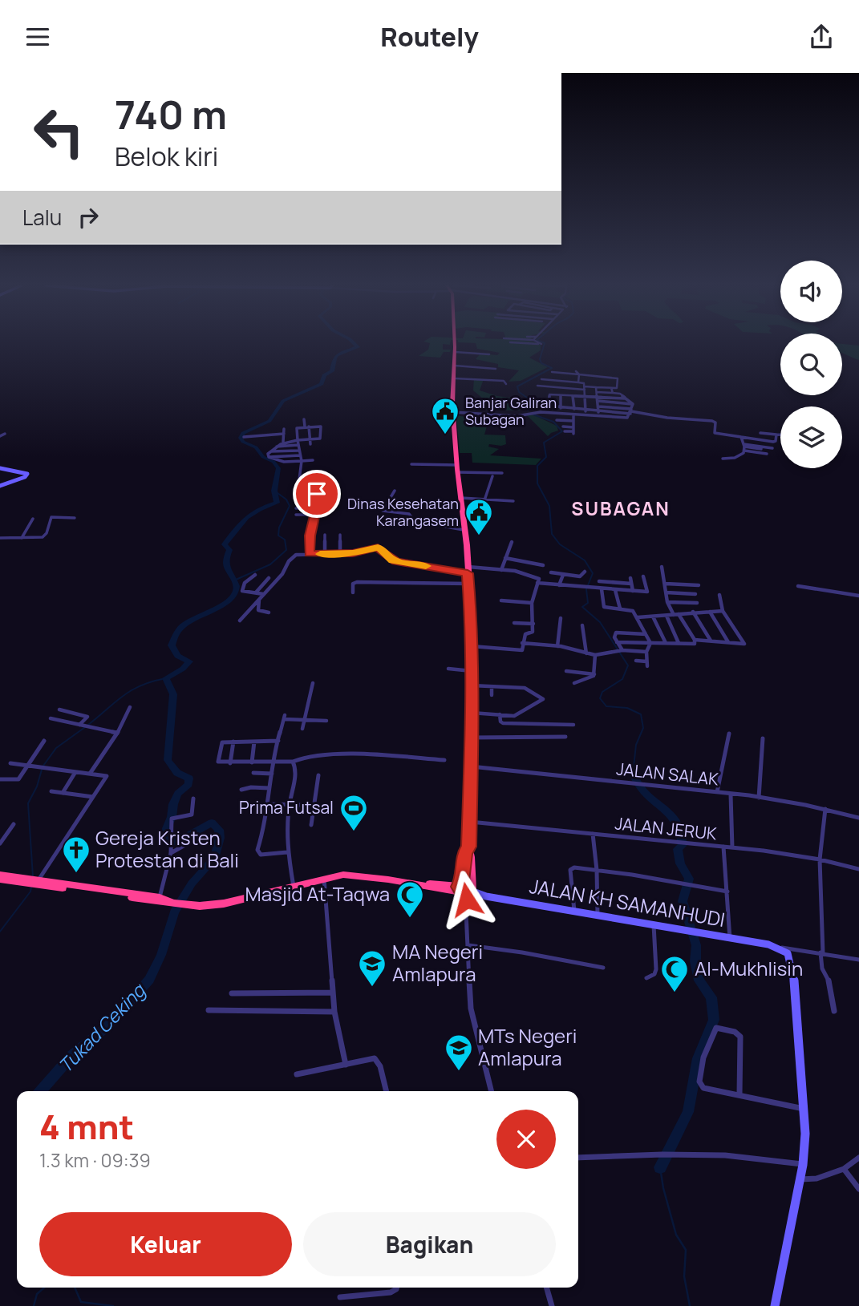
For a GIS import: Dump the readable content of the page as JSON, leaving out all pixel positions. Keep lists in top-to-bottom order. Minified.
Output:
{"streets":{"street":["JALAN SALAK","JALAN JERUK","JALAN KH SAMANHUDI"]},"districts":["SUBAGAN"],"water":["Tukad Ceking"],"places":{"public building":["Banjar Galiran Subagan","Dinas Kesehatan Karangasem"],"sports":["Prima Futsal"],"church":["Gereja Kristen Protestan di Bali"],"mosque":["Masjid At-Taqwa","Al-Mukhlisin"],"school or university":["MA Negeri Amlapura","MTs Negeri Amlapura"]},"page":{"header":"Routely","turn":["740 m","Belok kiri"],"then":"Lalu","heading":["4 mnt","1.3 km · 09:39"],"buttons":["Keluar","Bagikan"]}}
